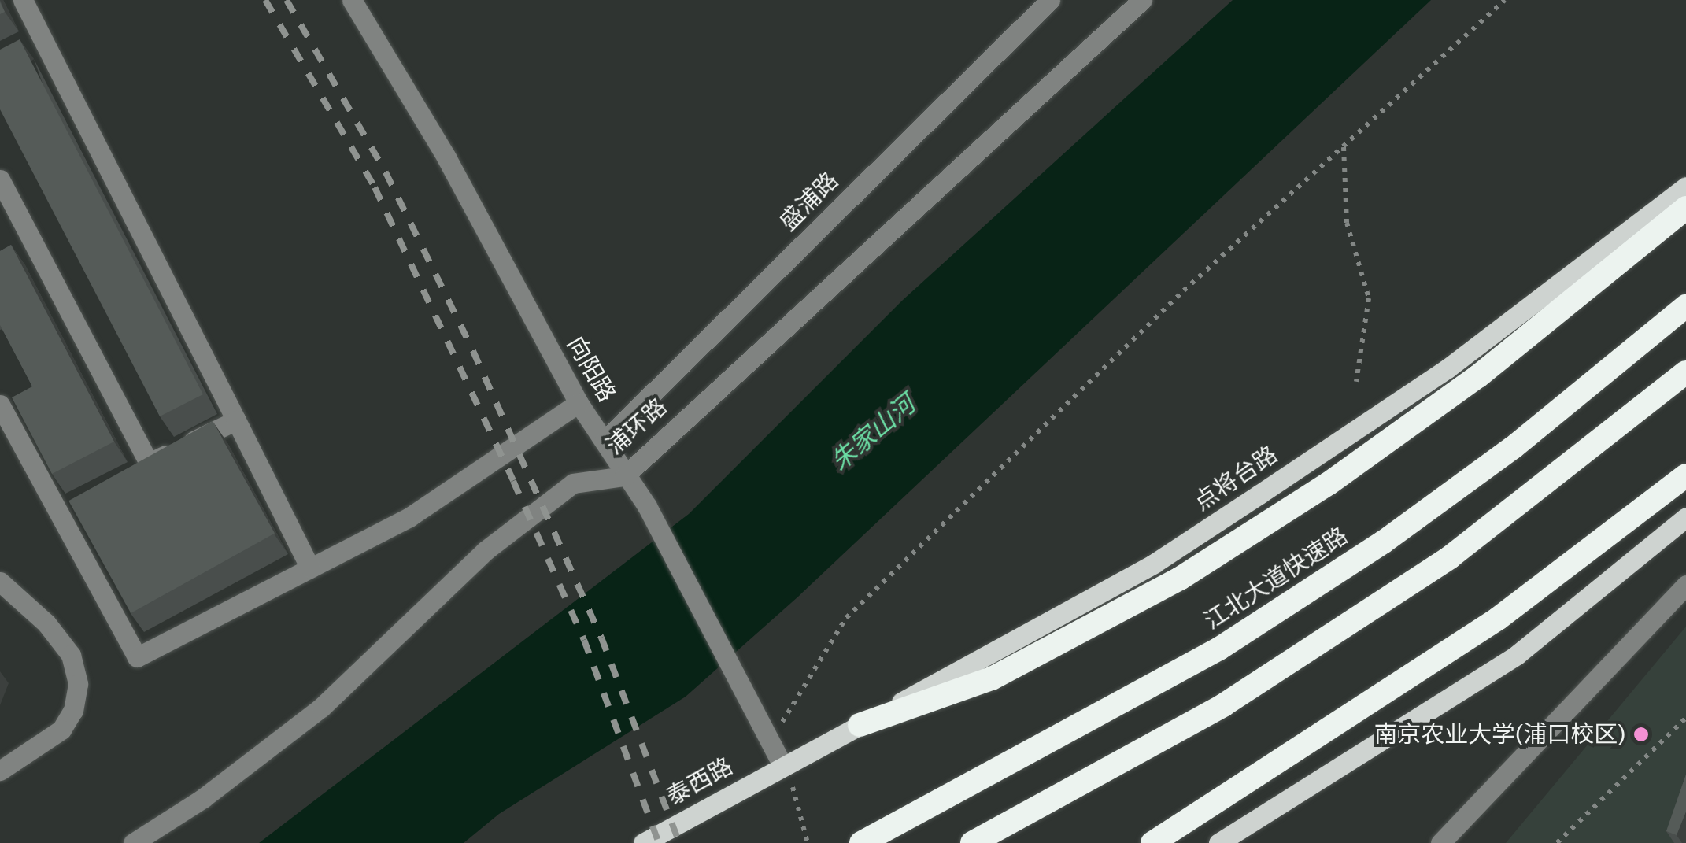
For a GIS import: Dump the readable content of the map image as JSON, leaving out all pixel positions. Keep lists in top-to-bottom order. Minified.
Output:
{"streets":{"highway":["江北大道快速路"],"main road":["点将台路","泰西路"],"street":["盛浦路","向阳路","浦环路"]},"crossings":[["盛浦路","向阳路"],["向阳路","浦环路"],["向阳路","点将台路"],["向阳路","泰西路"],["点将台路","泰西路"]],"water":["朱家山河"],"places":["南京农业大学(浦口校区)"]}
